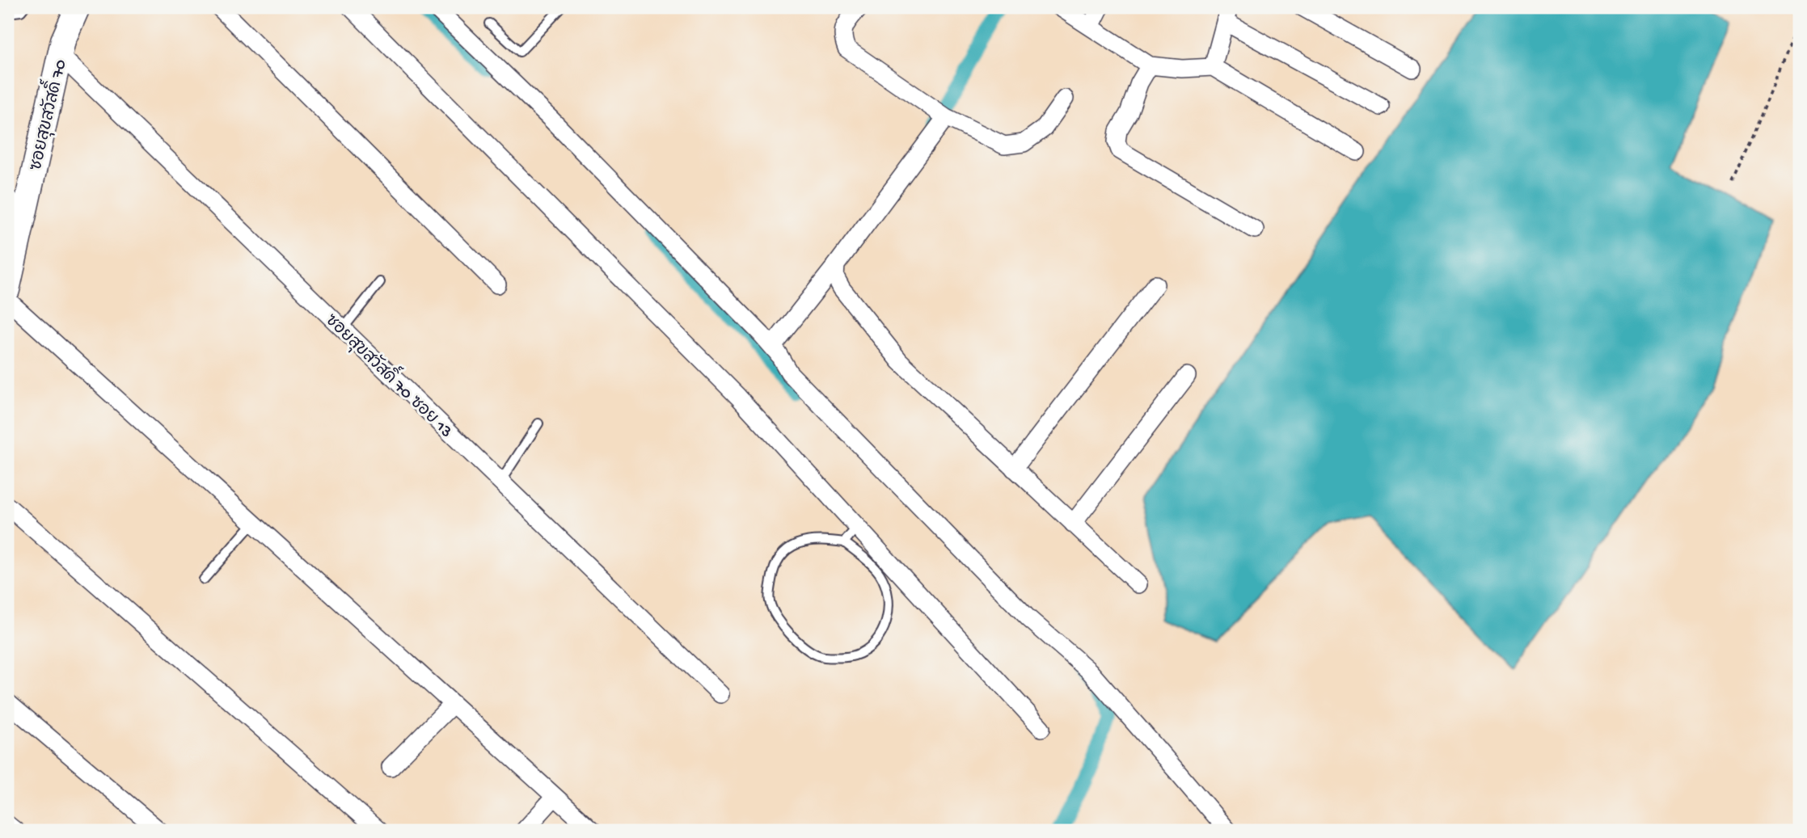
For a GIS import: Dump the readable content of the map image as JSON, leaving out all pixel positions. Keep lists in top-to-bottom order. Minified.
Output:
{"streets":{"street":["ซอยสุขสวัสดิ์ 70","ซอยสุขสวัสดิ์ 70 ซอย 13"]},"crossings":[["ซอยสุขสวัสดิ์ 70","ซอยสุขสวัสดิ์ 70 ซอย 13"]]}
